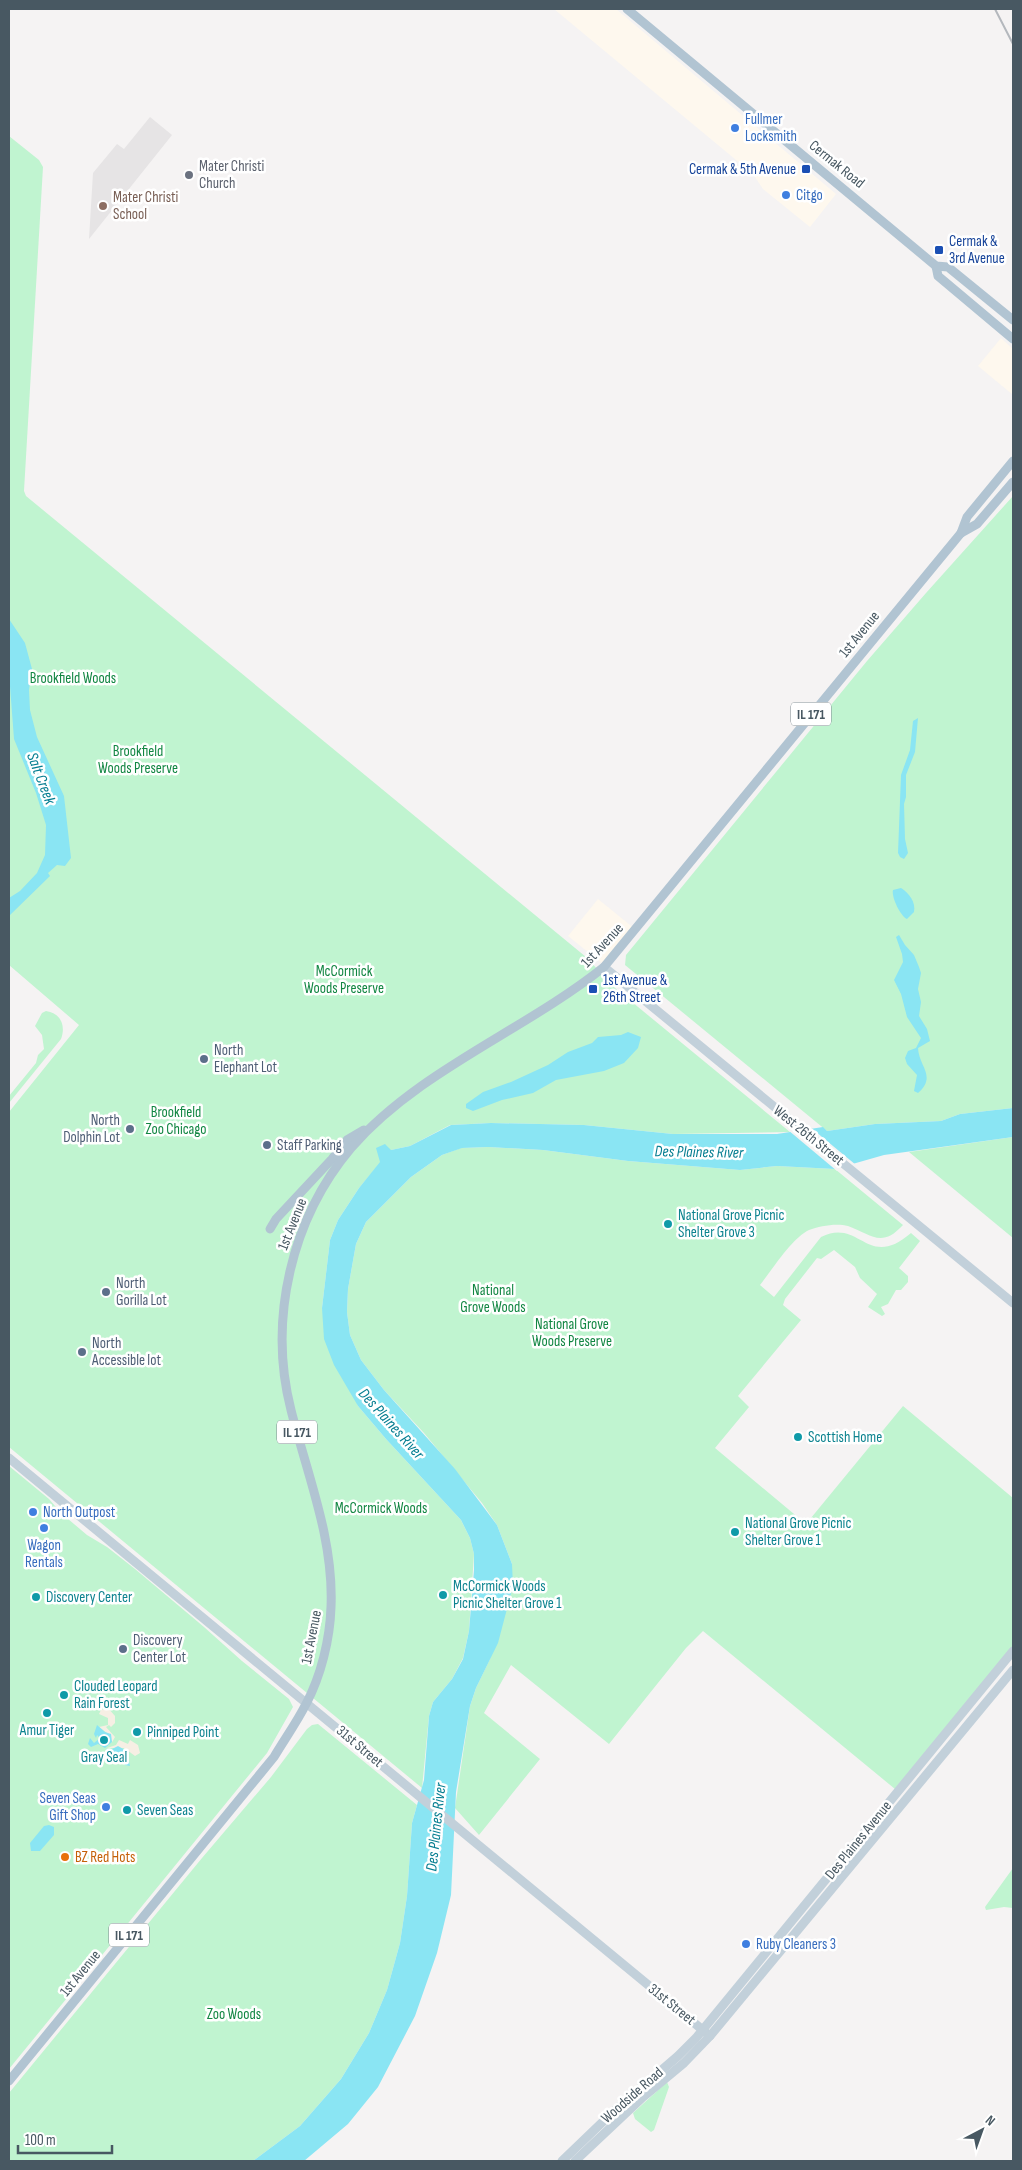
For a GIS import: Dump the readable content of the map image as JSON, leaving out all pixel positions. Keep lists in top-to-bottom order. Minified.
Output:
{"streets":{"main road":["Cermak Road","1st Avenue","IL 171"],"street":["West 26th Street","31st Street","Des Plaines Avenue","Woodside Road"]},"crossings":[["1st Avenue","West 26th Street"],["1st Avenue","31st Street"],["31st Street","Des Plaines Avenue"],["31st Street","Woodside Road"],["Des Plaines Avenue","Woodside Road"]],"water":["Salt Creek","Des Plaines River"],"parks":["Brookfield Woods","Brookfield Woods Preserve","McCormick Woods Preserve","Brookfield Zoo Chicago","National Grove Woods","National Grove Woods Preserve","McCormick Woods","Zoo Woods"],"places":{"other":["Fullmer Locksmith","Mater Christi Church","Citgo","Mater Christi School","North Elephant Lot","North Dolphin Lot","Staff Parking","National Grove Picnic Shelter Grove 3","North Gorilla Lot","North Accessible lot","Scottish Home","North Outpost","Wagon Rentals","National Grove Picnic Shelter Grove 1","McCormick Woods Picnic Shelter Grove 1","Discovery Center","Discovery Center Lot","Clouded Leopard Rain Forest","Amur Tiger","Pinniped Point","Gray Seal","Seven Seas Gift Shop","Seven Seas","BZ Red Hots","Ruby Cleaners 3"],"transit":["Cermak & 5th Avenue","Cermak & 3rd Avenue","1st Avenue & 26th Street"]},"scale_bar":"100 m","north":"top right"}
